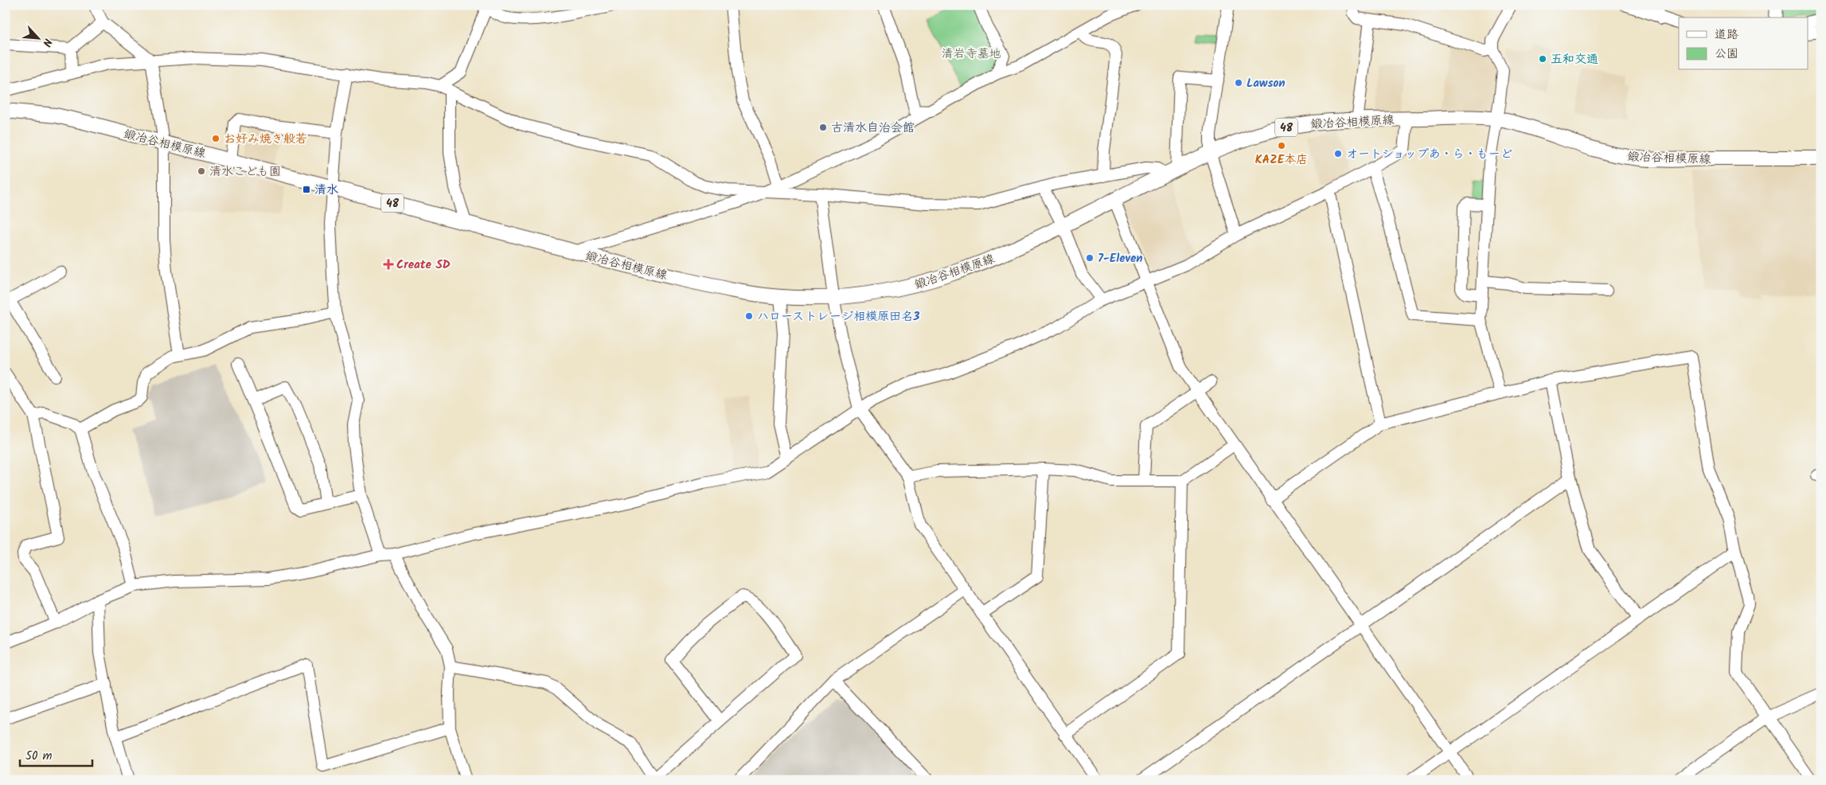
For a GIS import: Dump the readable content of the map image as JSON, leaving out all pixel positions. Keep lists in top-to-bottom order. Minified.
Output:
{"streets":{"main road":["鍛冶谷相模原線","48"]},"parks":["清岩寺墓地"],"places":{"other":["五和交通","Lawson","古清水自治会館","お好み焼き般若","KAZE本店","オートショップあ・ら・もーど","清水こども園","7-Eleven","ハローストレージ相模原田名3"],"transit":["清水"],"health":["Create SD"]},"legend":["道路","公園"],"scale_bar":"50 m","north":"bottom right"}
